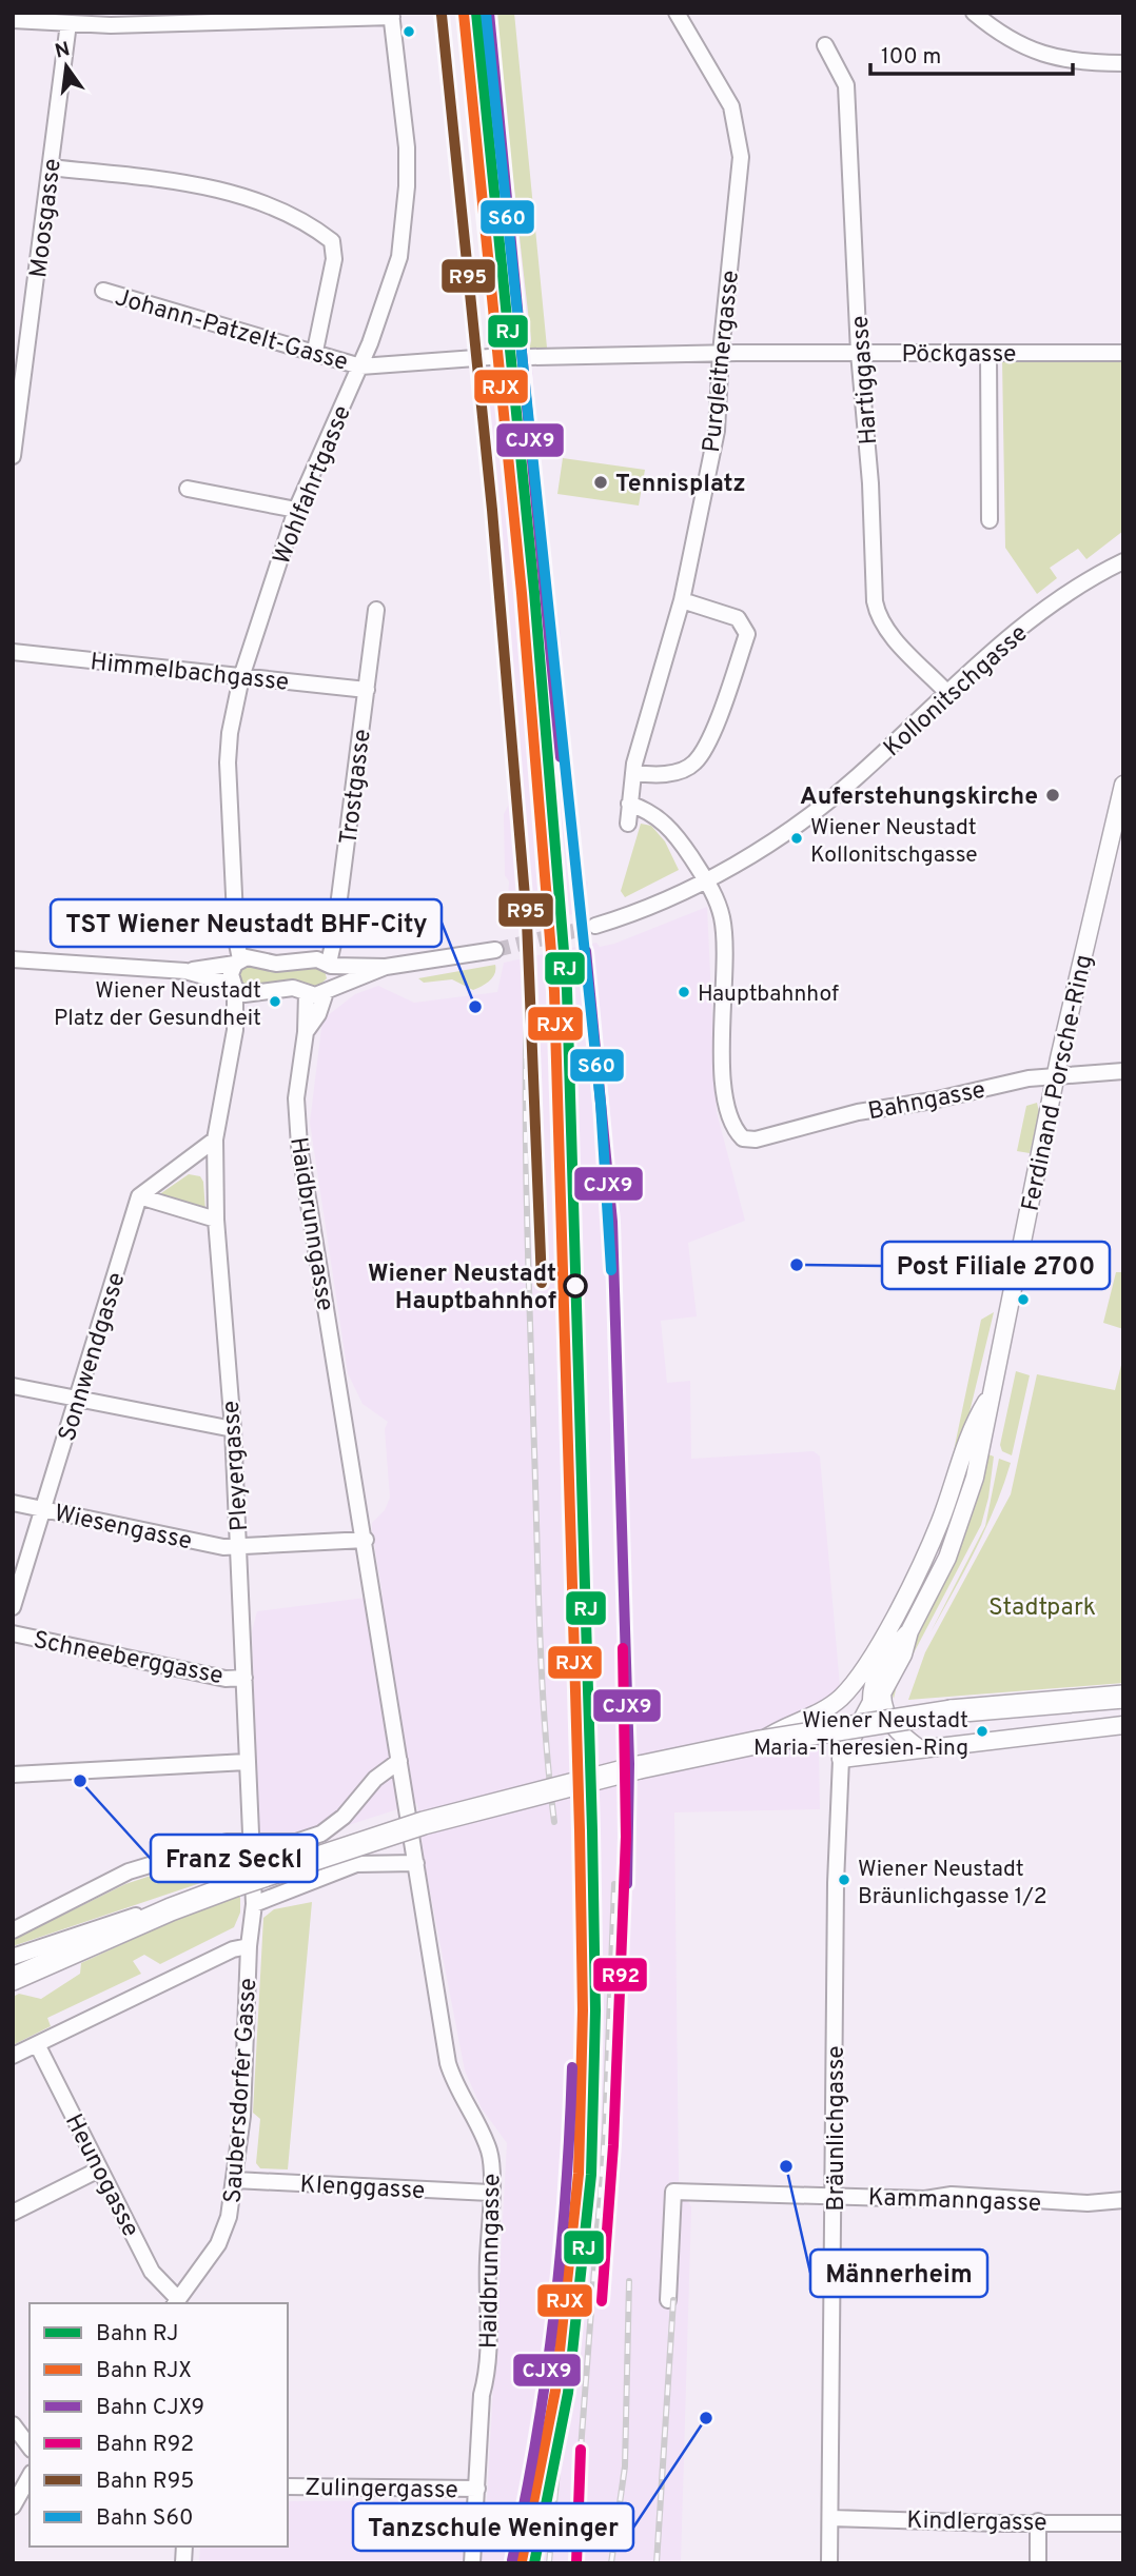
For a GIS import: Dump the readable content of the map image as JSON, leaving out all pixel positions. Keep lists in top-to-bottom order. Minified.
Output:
{"streets":{"street":["Moosgasse","Johann-Patzelt-Gasse","Pöckgasse","Purgleitnergasse","Hartiggasse","Wohlfahrtgasse","Himmelbachgasse","Kollonitschgasse","Trostgasse","Ferdinand Porsche-Ring","Bahngasse","Haidbrunngasse","Sonnwendgasse","Pleyergasse","Wiesengasse","Schneeberggasse","Saubersdorfer Gasse","Bräunlichgasse","Heunogasse","Klenggasse","Kammanngasse","Zulingergasse","Kindlergasse"]},"crossings":[["Johann-Patzelt-Gasse","Wohlfahrtgasse"],["Pöckgasse","Purgleitnergasse"],["Pöckgasse","Hartiggasse"],["Hartiggasse","Kollonitschgasse"],["Wohlfahrtgasse","Himmelbachgasse"],["Wohlfahrtgasse","Pleyergasse"],["Himmelbachgasse","Trostgasse"],["Kollonitschgasse","Bahngasse"],["Trostgasse","Haidbrunngasse"],["Ferdinand Porsche-Ring","Bahngasse"],["Ferdinand Porsche-Ring","Bräunlichgasse"],["Haidbrunngasse","Wiesengasse"],["Haidbrunngasse","Klenggasse"],["Haidbrunngasse","Zulingergasse"],["Sonnwendgasse","Wiesengasse"],["Pleyergasse","Wiesengasse"],["Pleyergasse","Schneeberggasse"],["Pleyergasse","Saubersdorfer Gasse"],["Saubersdorfer Gasse","Heunogasse"],["Saubersdorfer Gasse","Klenggasse"],["Bräunlichgasse","Kammanngasse"],["Bräunlichgasse","Kindlergasse"]],"parks":["Stadtpark"],"places":["Tennisplatz","Auferstehungskirche","Wiener Neustadt Kollonitschgasse","Hauptbahnhof","Wiener Neustadt Platz der Gesundheit","TST Wiener Neustadt BHF-City","Post Filiale 2700","Wiener Neustadt Hauptbahnhof","Wiener Neustadt Maria-Theresien-Ring","Franz Seckl","Wiener Neustadt Bräunlichgasse 1/2","Männerheim","Tanzschule Weninger"],"lines":["rail line RJ","rail line CJX9","rail line S60","rail line RJX","rail line R95","rail line R92"],"legend":["Bahn RJ","Bahn RJX","Bahn CJX9","Bahn R92","Bahn R95","Bahn S60"],"scale_bar":"100 m","north":"top"}
